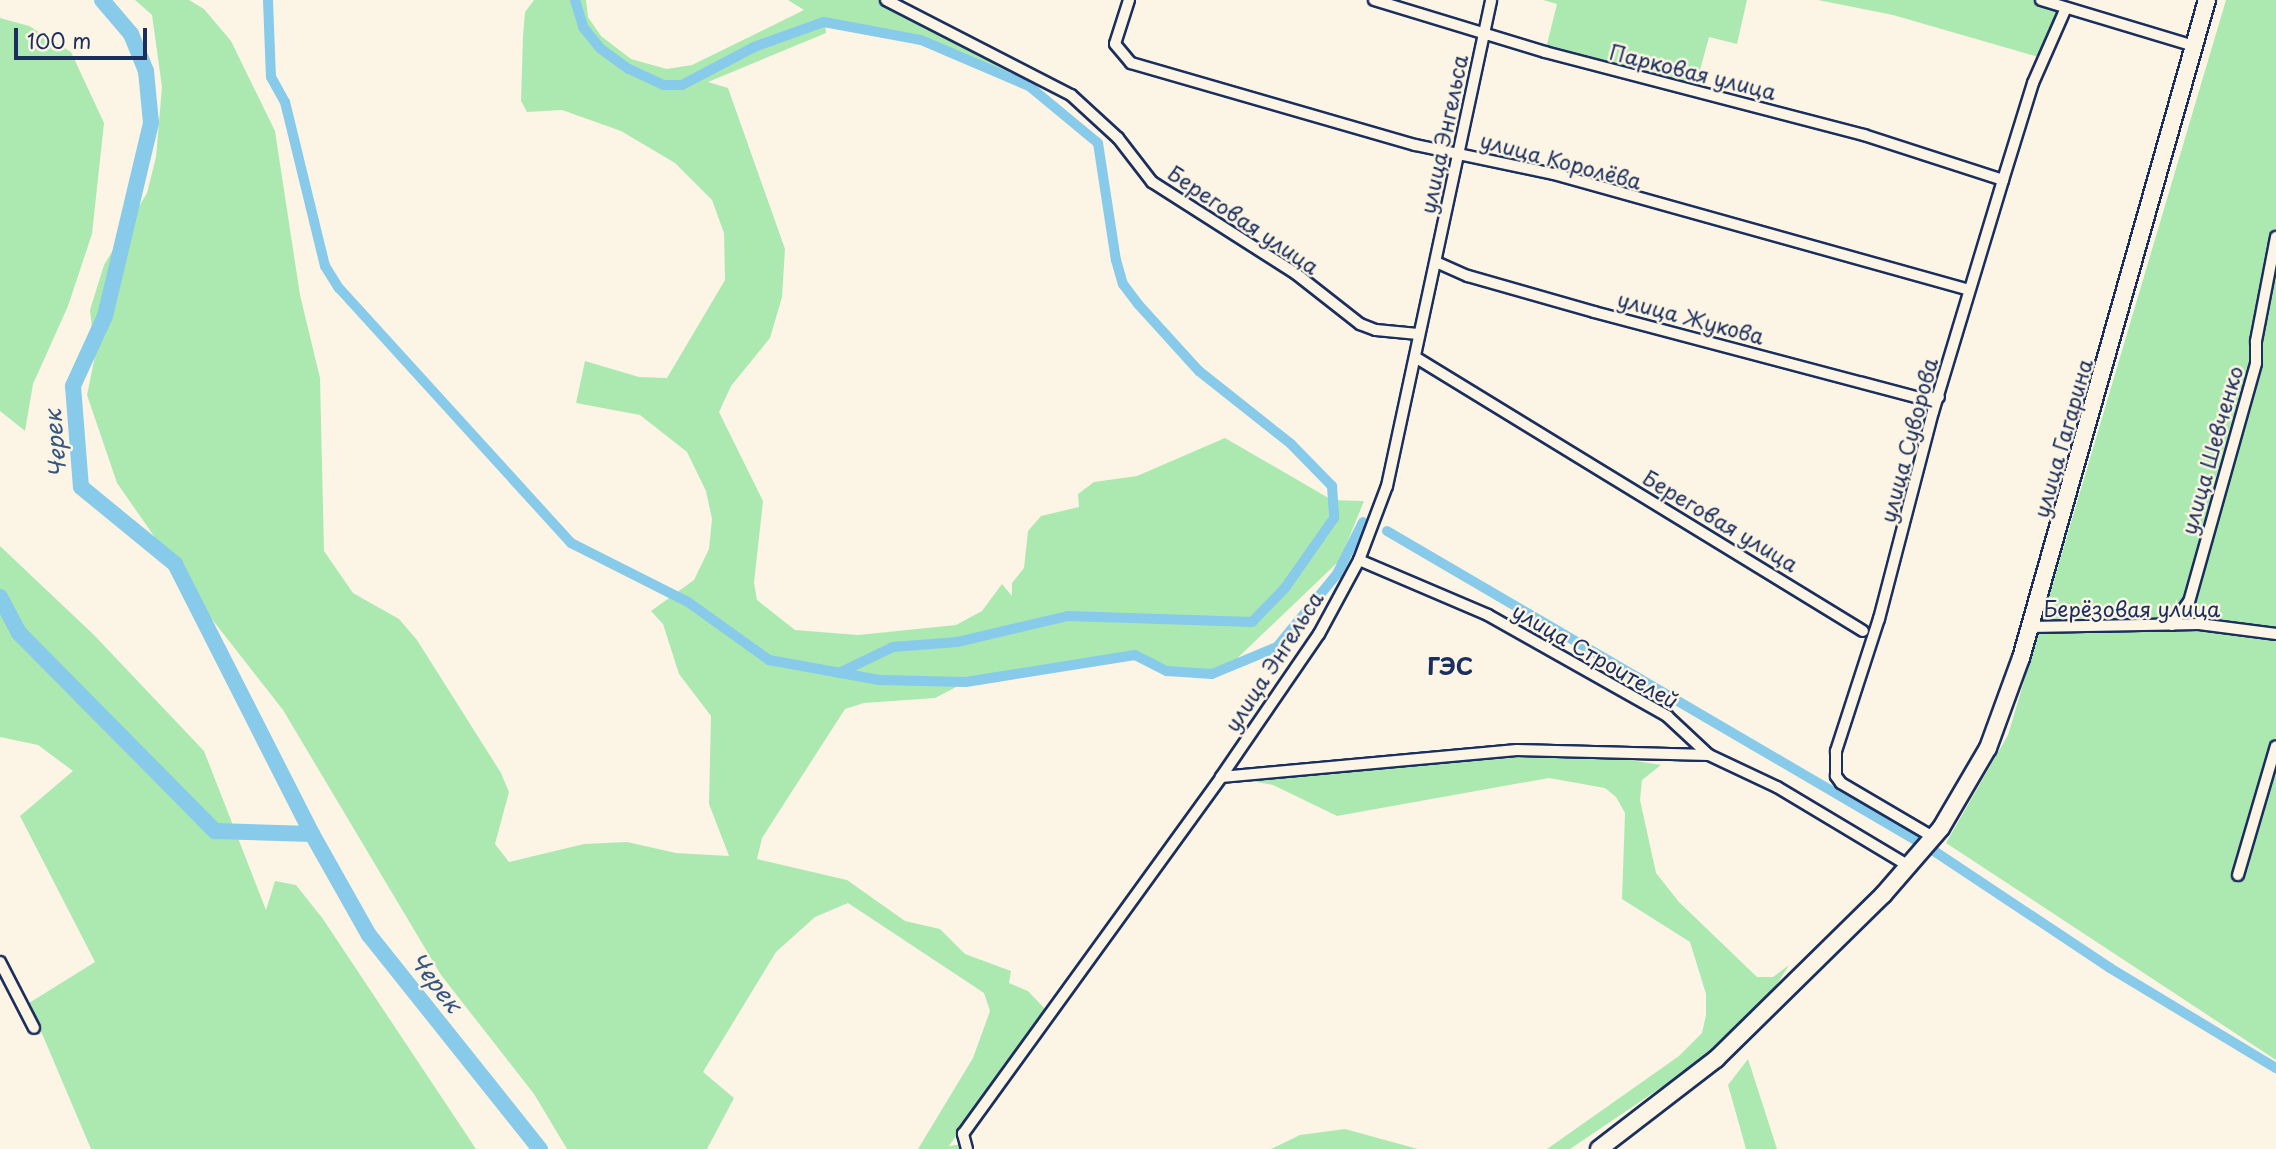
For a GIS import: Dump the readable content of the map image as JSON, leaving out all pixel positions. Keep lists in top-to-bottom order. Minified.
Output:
{"streets":{"street":["Парковая улица","улица Энгельса","улица Королёва","Береговая улица","улица Жукова","улица Гагарина","улица Суворова","улица Шевченко","Берёзовая улица","улица Строителей"]},"crossings":[["Парковая улица","улица Энгельса"],["Парковая улица","улица Суворова"],["улица Энгельса","улица Королёва"],["улица Энгельса","Береговая улица"],["улица Энгельса","улица Жукова"],["улица Энгельса","улица Строителей"],["улица Королёва","улица Суворова"],["Береговая улица","улица Суворова"],["улица Жукова","улица Суворова"],["улица Гагарина","улица Суворова"],["улица Гагарина","Берёзовая улица"],["улица Гагарина","улица Строителей"],["улица Шевченко","Берёзовая улица"]],"districts":["ГЭС"],"water":["Черек"],"scale_bar":"100 m"}
